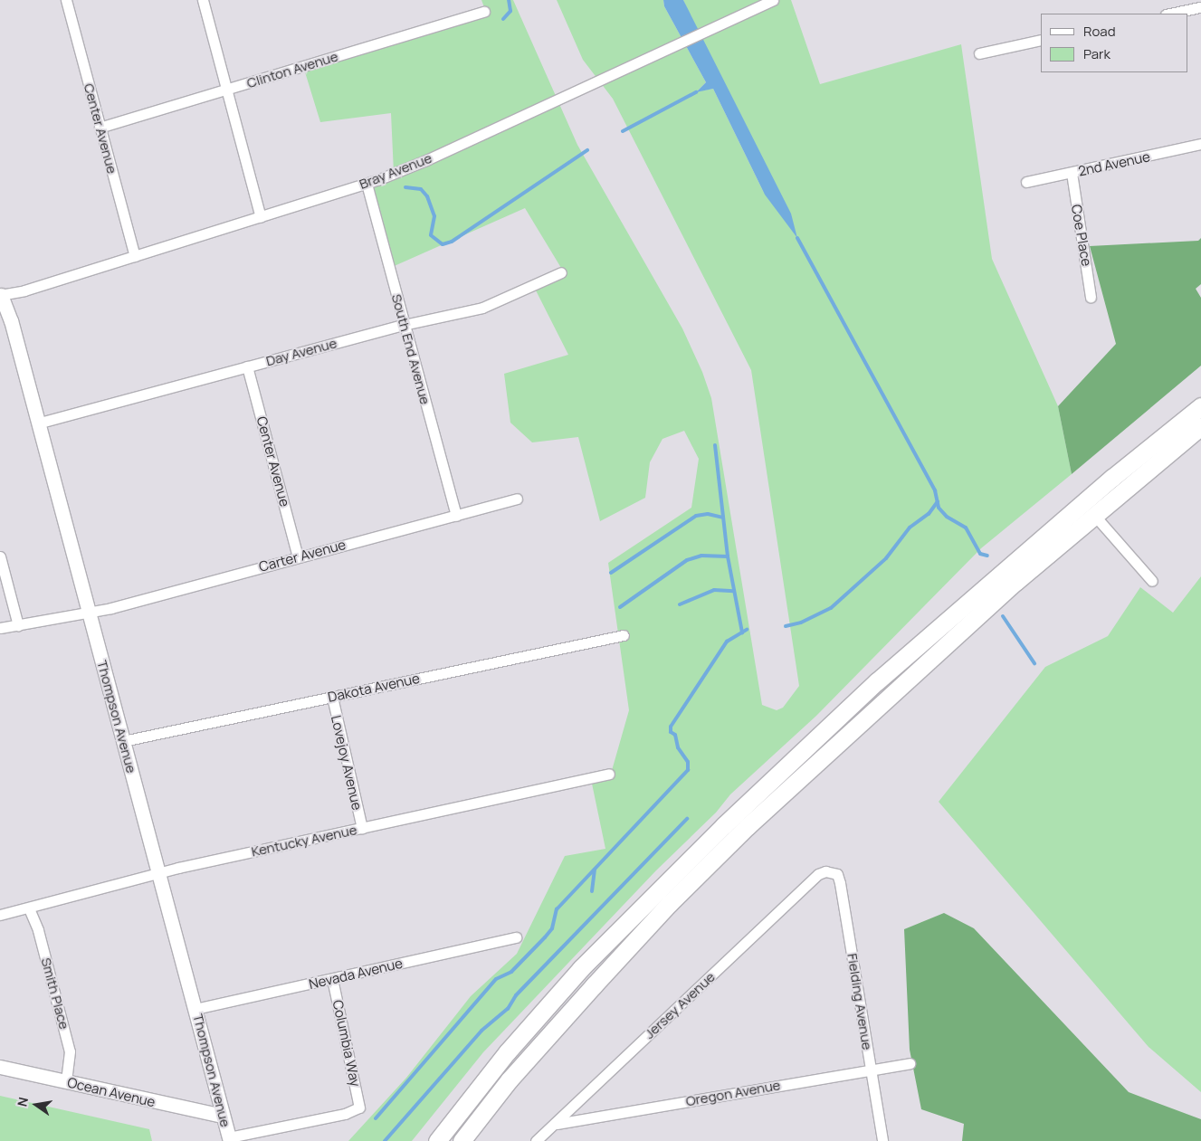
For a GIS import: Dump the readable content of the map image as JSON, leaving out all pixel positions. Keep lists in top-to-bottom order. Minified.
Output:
{"streets":{"street":["Clinton Avenue","Center Avenue","2nd Avenue","Bray Avenue","Coe Place","South End Avenue","Day Avenue","Carter Avenue","Dakota Avenue","Thompson Avenue","Lovejoy Avenue","Kentucky Avenue","Nevada Avenue","Smith Place","Fielding Avenue","Jersey Avenue","Columbia Way","Ocean Avenue","Oregon Avenue"]},"crossings":[["Clinton Avenue","Center Avenue"],["Center Avenue","Bray Avenue"],["Center Avenue","Day Avenue"],["Center Avenue","Carter Avenue"],["2nd Avenue","Coe Place"],["Bray Avenue","South End Avenue"],["Bray Avenue","Thompson Avenue"],["South End Avenue","Day Avenue"],["South End Avenue","Carter Avenue"],["Day Avenue","Thompson Avenue"],["Carter Avenue","Thompson Avenue"],["Dakota Avenue","Thompson Avenue"],["Dakota Avenue","Lovejoy Avenue"],["Thompson Avenue","Kentucky Avenue"],["Thompson Avenue","Nevada Avenue"],["Thompson Avenue","Columbia Way"],["Thompson Avenue","Ocean Avenue"],["Lovejoy Avenue","Kentucky Avenue"],["Kentucky Avenue","Smith Place"],["Nevada Avenue","Columbia Way"],["Smith Place","Ocean Avenue"],["Fielding Avenue","Jersey Avenue"],["Fielding Avenue","Oregon Avenue"],["Jersey Avenue","Oregon Avenue"]],"legend":["Road","Park"],"north":"left"}
